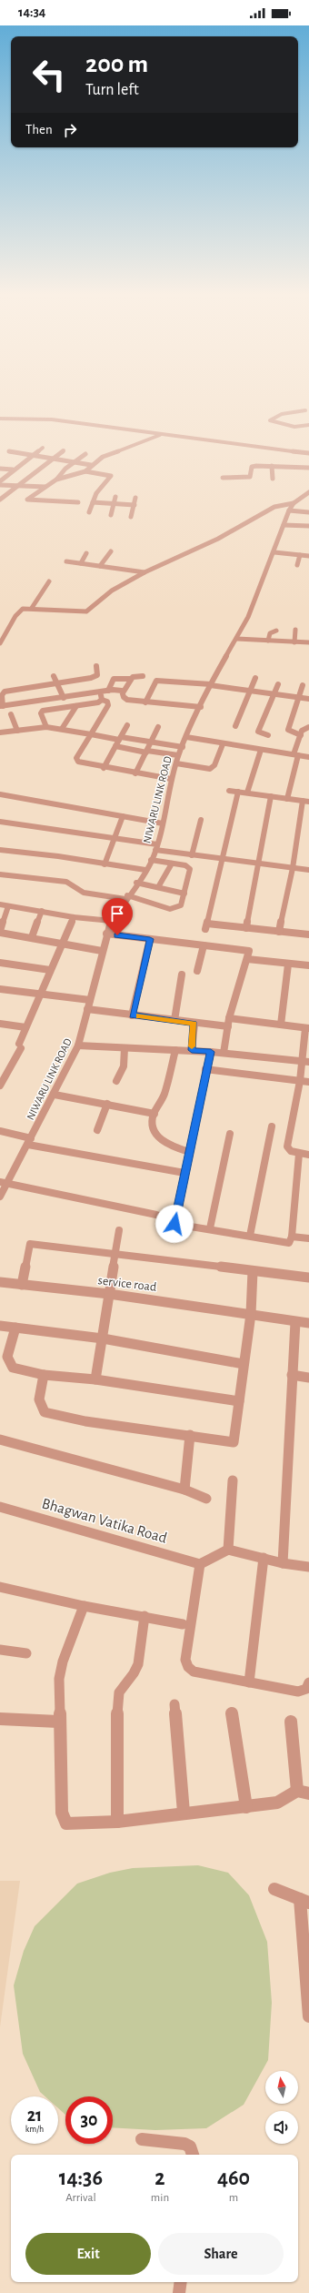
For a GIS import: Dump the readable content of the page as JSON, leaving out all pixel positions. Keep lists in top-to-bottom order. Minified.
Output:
{"streets":{"street":["NIWARU LINK ROAD","service road","Bhagwan Vatika Road"]},"north":"top","page":{"status":"14:34","turn":["200 m","Turn left"],"then":"Then","speed":"21 km/h","limit":"30","eta":["14:36","Arrival","2","min","460","m"],"buttons":["Exit","Share"]}}
